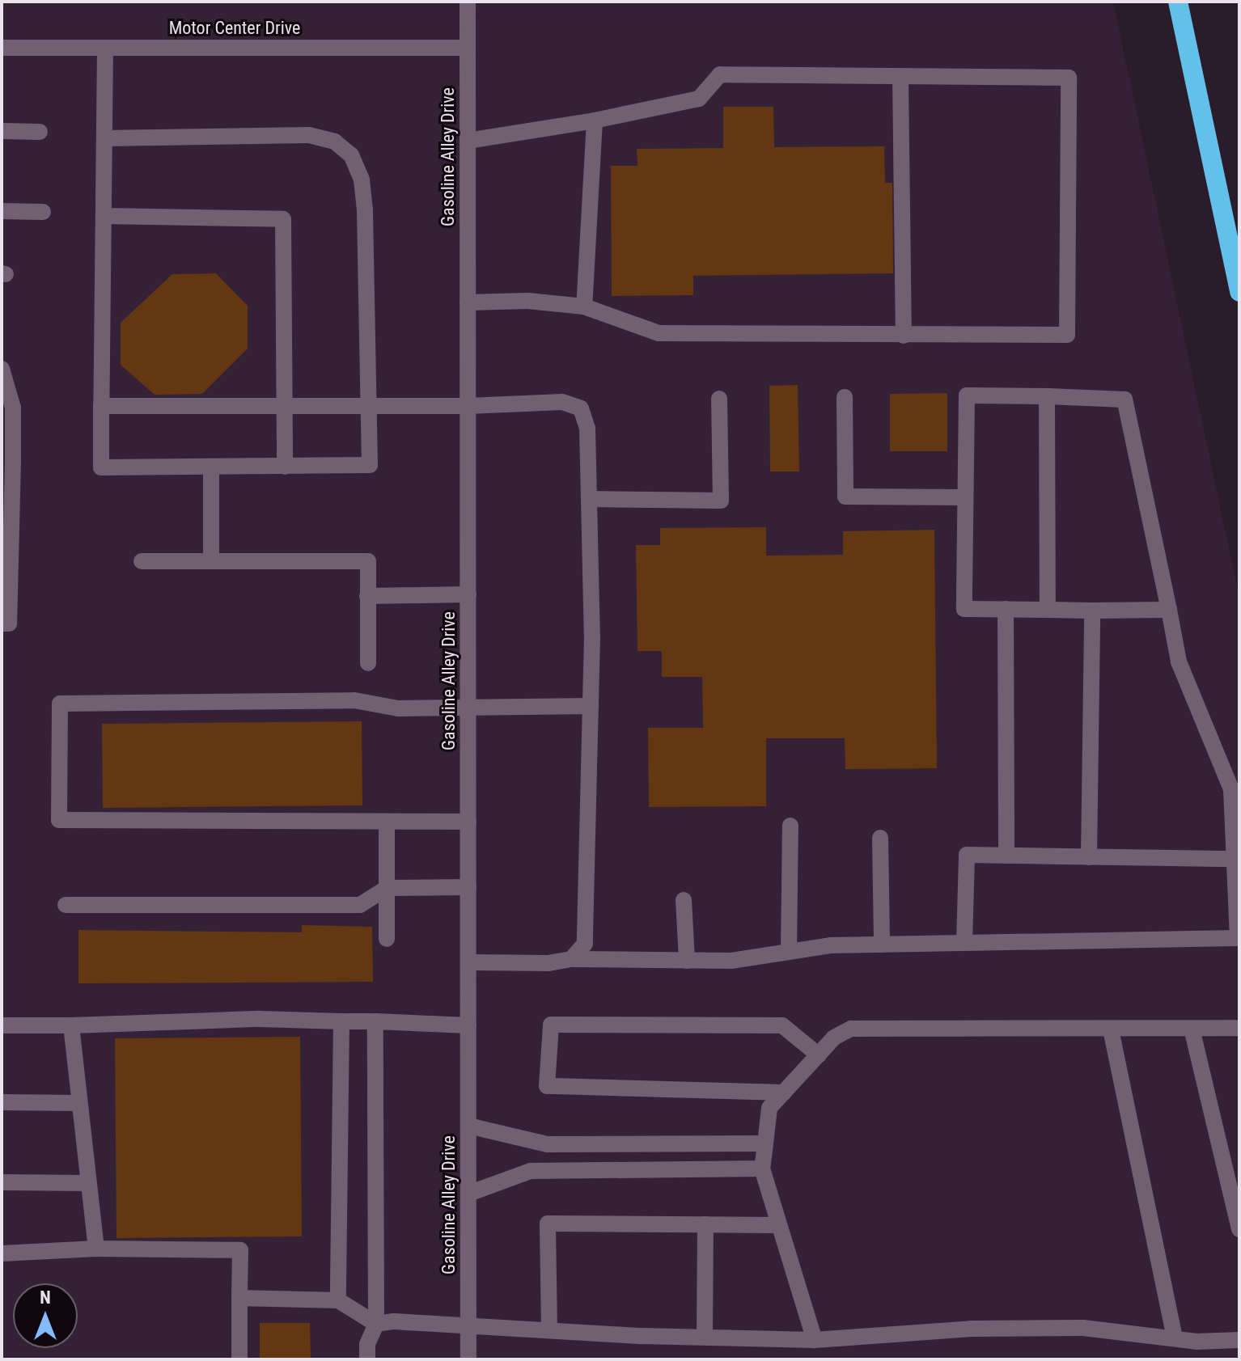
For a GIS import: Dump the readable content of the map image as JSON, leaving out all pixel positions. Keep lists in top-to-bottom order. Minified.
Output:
{"streets":{"street":["Motor Center Drive","Gasoline Alley Drive"]},"crossings":[["Motor Center Drive","Gasoline Alley Drive"]],"north":"top"}
